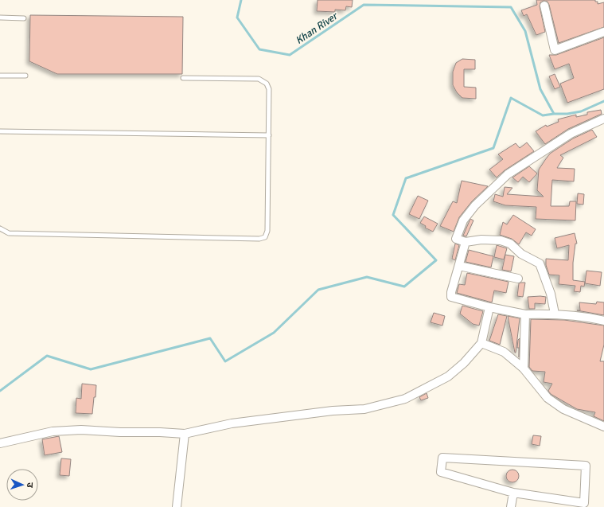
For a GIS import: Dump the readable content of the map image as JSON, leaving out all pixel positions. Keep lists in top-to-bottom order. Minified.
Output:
{"water":["Khan River"],"north":"right"}
